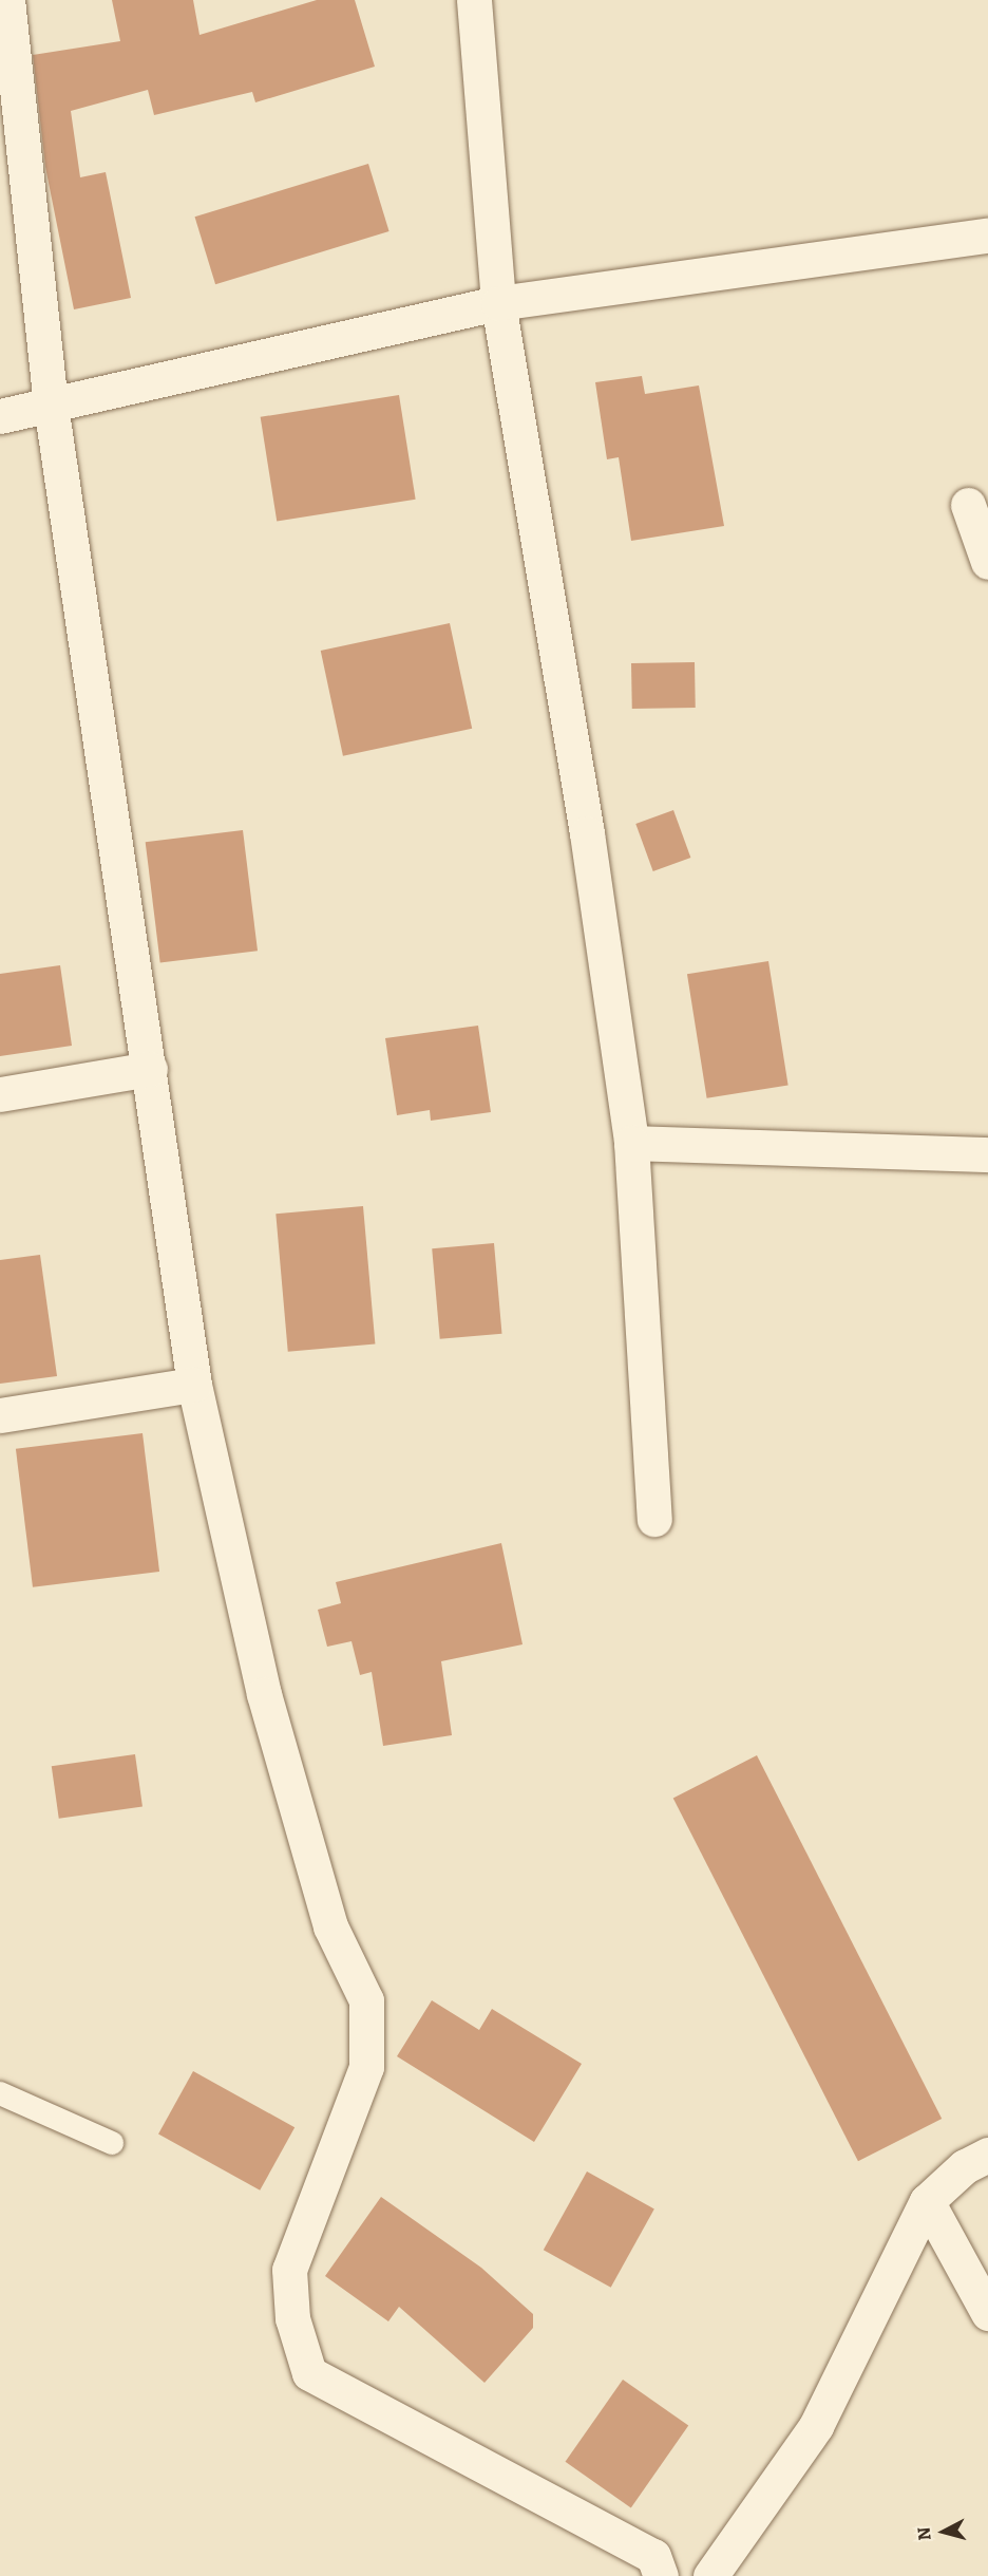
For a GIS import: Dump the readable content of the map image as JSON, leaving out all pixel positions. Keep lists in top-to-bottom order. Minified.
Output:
{"north":"left"}
